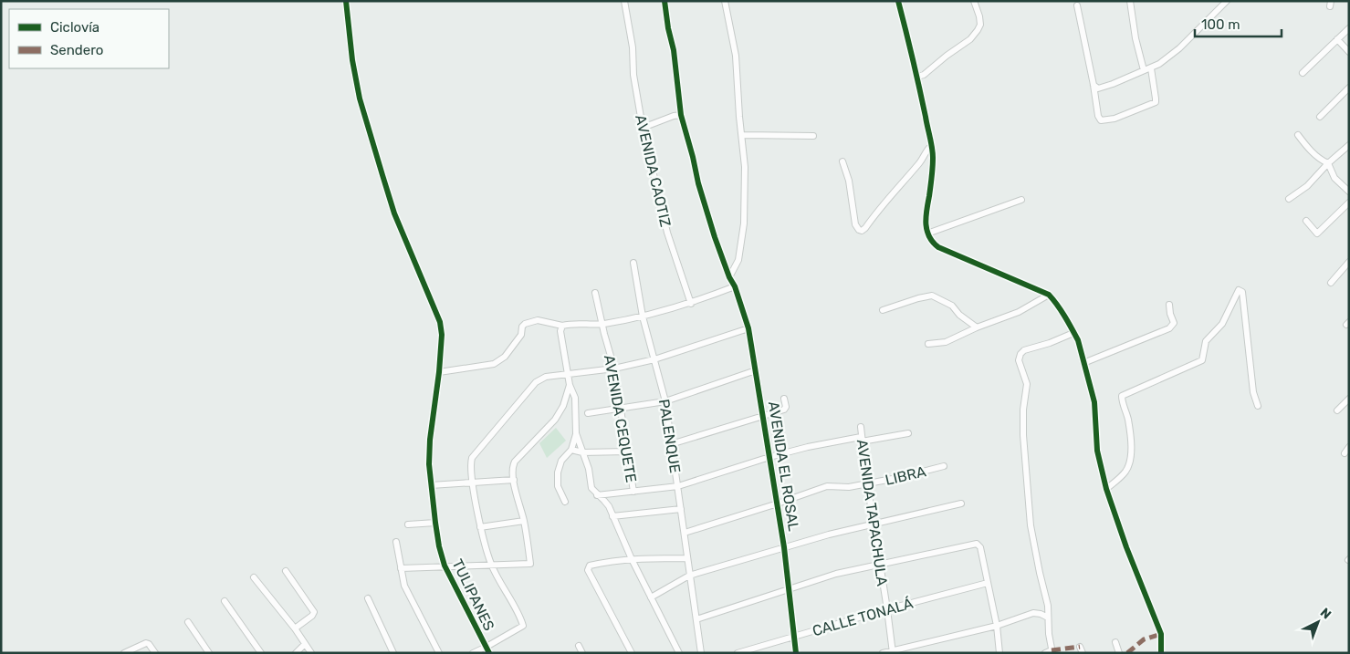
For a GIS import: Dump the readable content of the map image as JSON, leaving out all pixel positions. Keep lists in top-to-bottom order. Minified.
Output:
{"streets":{"street":["AVENIDA CAOTIZ","AVENIDA CEQUETE","PALENQUE","AVENIDA EL ROSAL","LIBRA","AVENIDA TAPACHULA","TULIPANES","CALLE TONALÁ"]},"crossings":[["AVENIDA EL ROSAL","LIBRA"],["AVENIDA EL ROSAL","CALLE TONALÁ"],["LIBRA","AVENIDA TAPACHULA"],["AVENIDA TAPACHULA","CALLE TONALÁ"]],"legend":["Ciclovía","Sendero"],"scale_bar":"100 m","north":"top right"}
